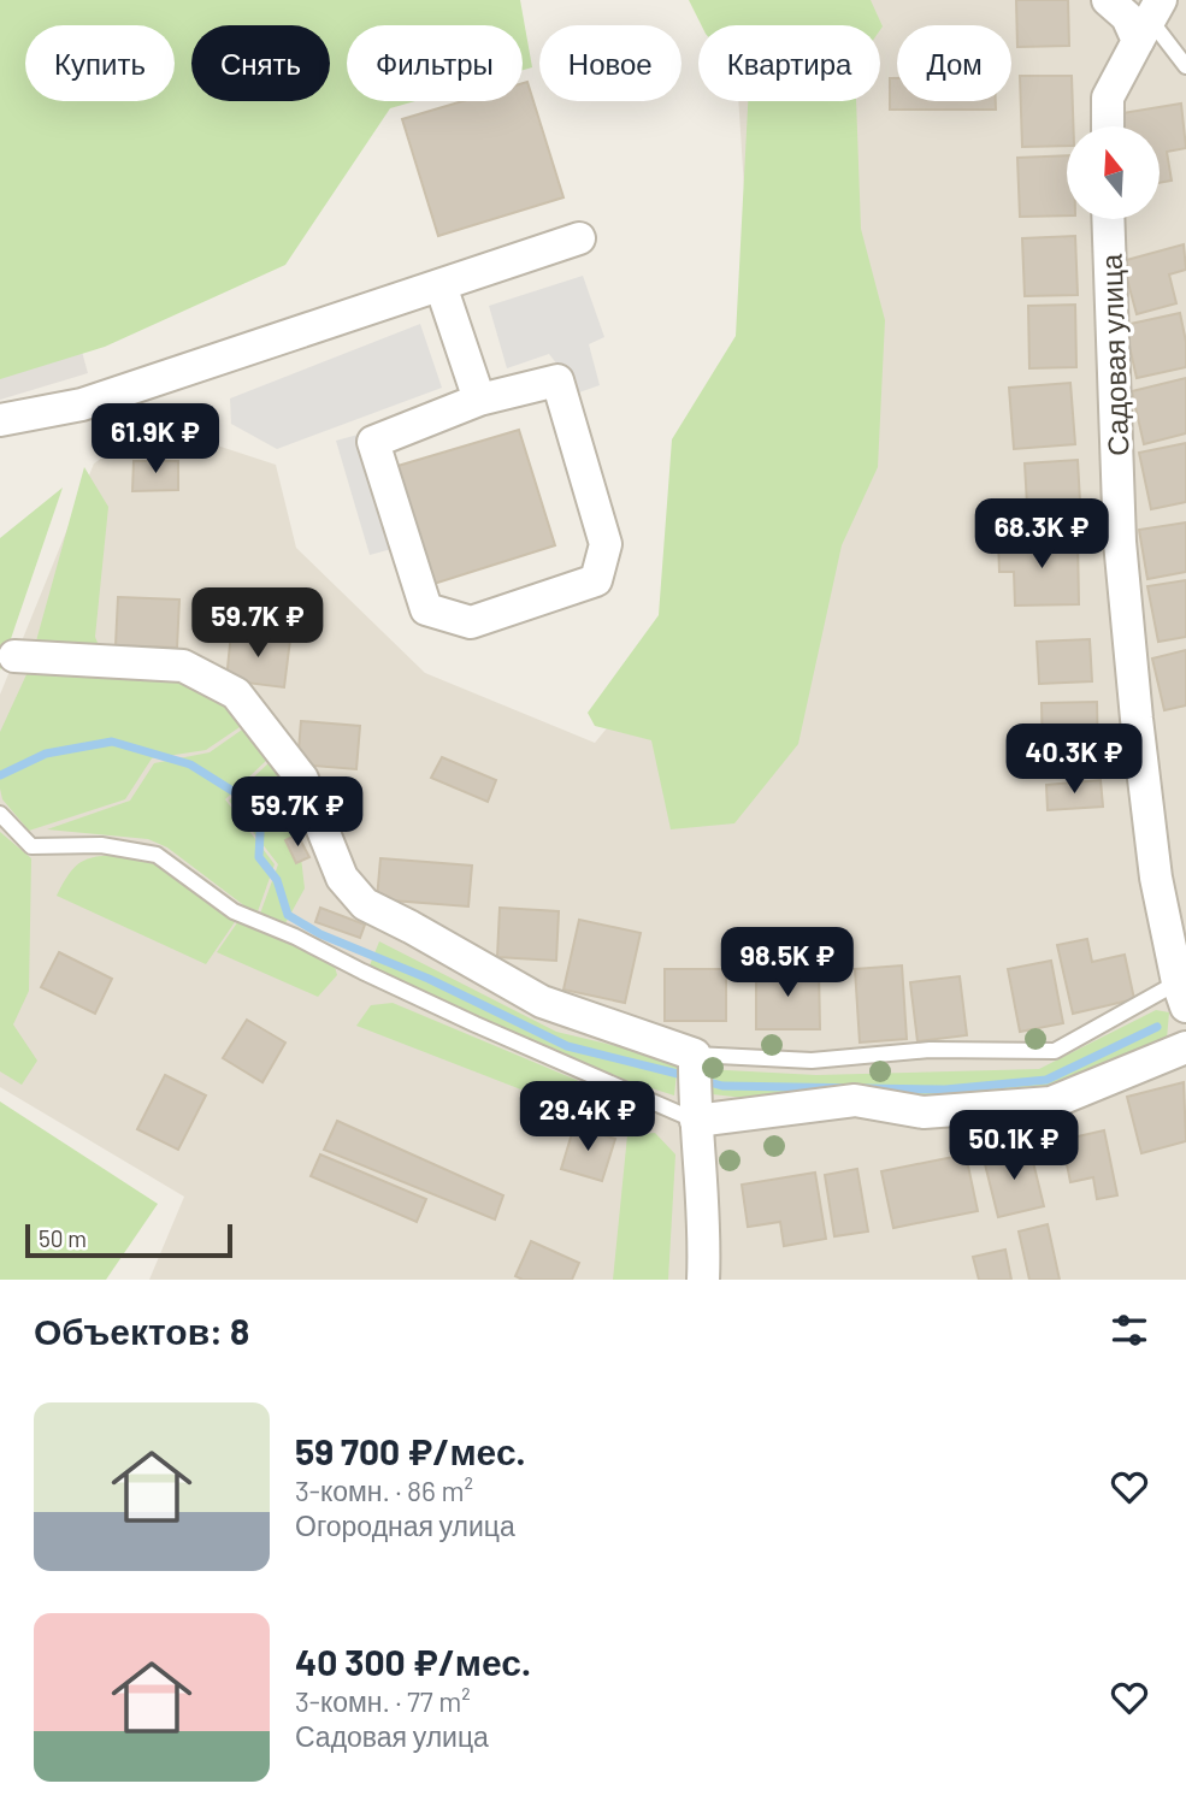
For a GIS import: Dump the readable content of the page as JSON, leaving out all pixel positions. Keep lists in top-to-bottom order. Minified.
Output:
{"streets":{"street":["Садовая улица"]},"scale_bar":"50 m","north":"top","page":{"chip":["Купить","Снять","Фильтры","Новое","Квартира","Дом"],"price":["61.9K ₽","68.3K ₽","59.7K ₽","40.3K ₽","59.7K ₽","98.5K ₽","29.4K ₽","50.1K ₽"],"scale":"50 m","heading":"Объектов: 8","list":[{"name":"59 700 ₽/мес.","note":"3-комн. · 86 m² · Огородная улица"},{"name":"40 300 ₽/мес.","note":"3-комн. · 77 m² · Садовая улица"}]}}
